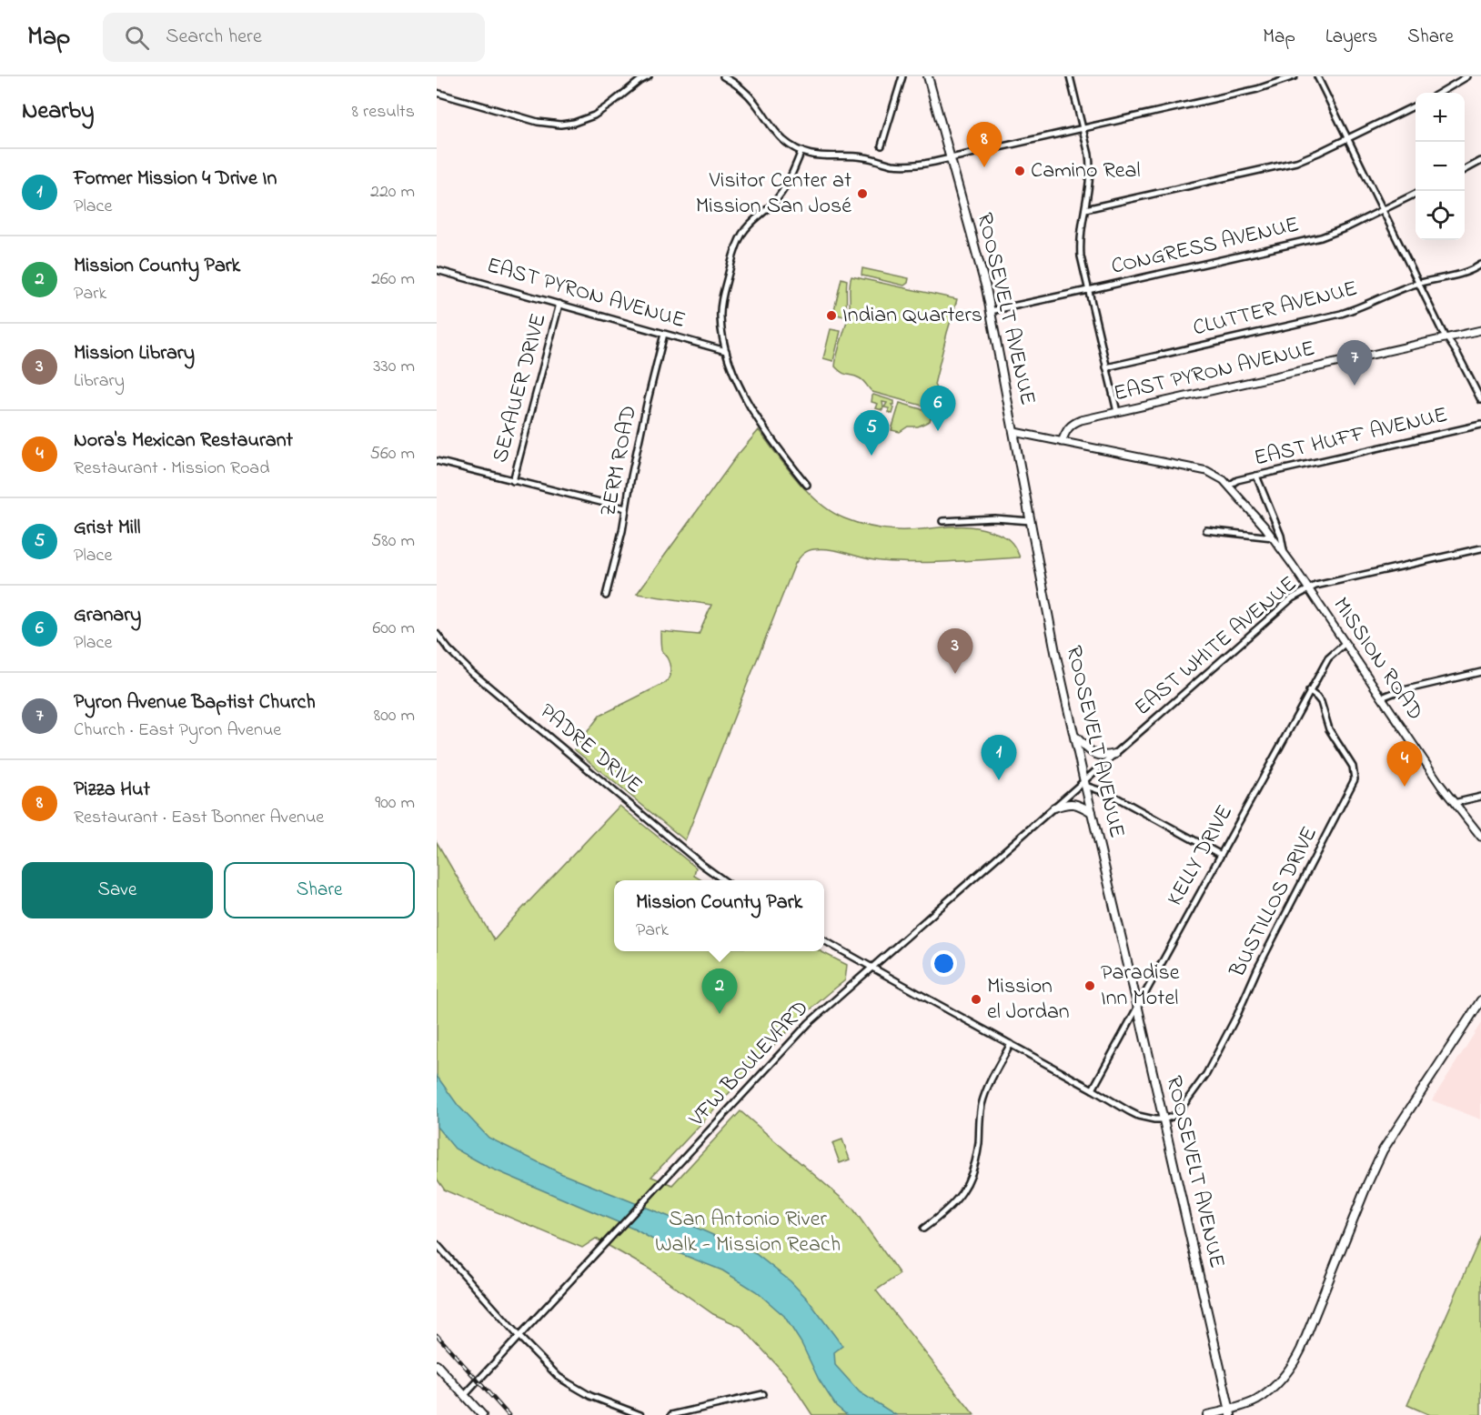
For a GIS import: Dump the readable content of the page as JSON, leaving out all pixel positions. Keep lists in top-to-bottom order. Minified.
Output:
{"streets":{"main road":["ROOSEVELT AVENUE"],"street":["CONGRESS AVENUE","EAST PYRON AVENUE","CLUTTER AVENUE","SEXAUER DRIVE","EAST HUFF AVENUE","ZERM ROAD","EAST WHITE AVENUE","MISSION ROAD","PADRE DRIVE","KELLY DRIVE","BUSTILLOS DRIVE","VFW BOULEVARD"]},"crossings":[["CONGRESS AVENUE","ROOSEVELT AVENUE"],["EAST PYRON AVENUE","SEXAUER DRIVE"],["EAST PYRON AVENUE","ZERM ROAD"],["EAST PYRON AVENUE","MISSION ROAD"],["ROOSEVELT AVENUE","EAST WHITE AVENUE"],["ROOSEVELT AVENUE","MISSION ROAD"],["ROOSEVELT AVENUE","KELLY DRIVE"],["ROOSEVELT AVENUE","BUSTILLOS DRIVE"],["ROOSEVELT AVENUE","VFW BOULEVARD"],["EAST HUFF AVENUE","MISSION ROAD"],["EAST WHITE AVENUE","MISSION ROAD"],["EAST WHITE AVENUE","VFW BOULEVARD"],["MISSION ROAD","KELLY DRIVE"],["KELLY DRIVE","BUSTILLOS DRIVE"]],"parks":["San Antonio River Walk - Mission Reach"],"places":["Camino Real","Visitor Center at Mission San José","Indian Quarters","Paradise Inn Motel","Mission el Jordan"],"page":{"header":"Map","search":"Search here","nav":["Map","Layers","Share"],"heading":["Nearby","8 results"],"map_buttons":["+","−"],"pins":["8","7","6","5","3","1","4","2"],"list":[{"mark":"1","name":"Former Mission 4 Drive In","note":"Place","value":"220 m"},{"mark":"2","name":"Mission County Park","note":"Park","value":"260 m"},{"mark":"3","name":"Mission Library","note":"Library","value":"330 m"},{"mark":"4","name":"Nora's Mexican Restaurant","note":"Restaurant · Mission Road","value":"560 m"},{"mark":"5","name":"Grist Mill","note":"Place","value":"580 m"},{"mark":"6","name":"Granary","note":"Place","value":"600 m"},{"mark":"7","name":"Pyron Avenue Baptist Church","note":"Church · East Pyron Avenue","value":"800 m"},{"mark":"8","name":"Pizza Hut","note":"Restaurant · East Bonner Avenue","value":"900 m"}],"buttons":["Save","Share"],"popup":["Mission County Park","Park"]}}
